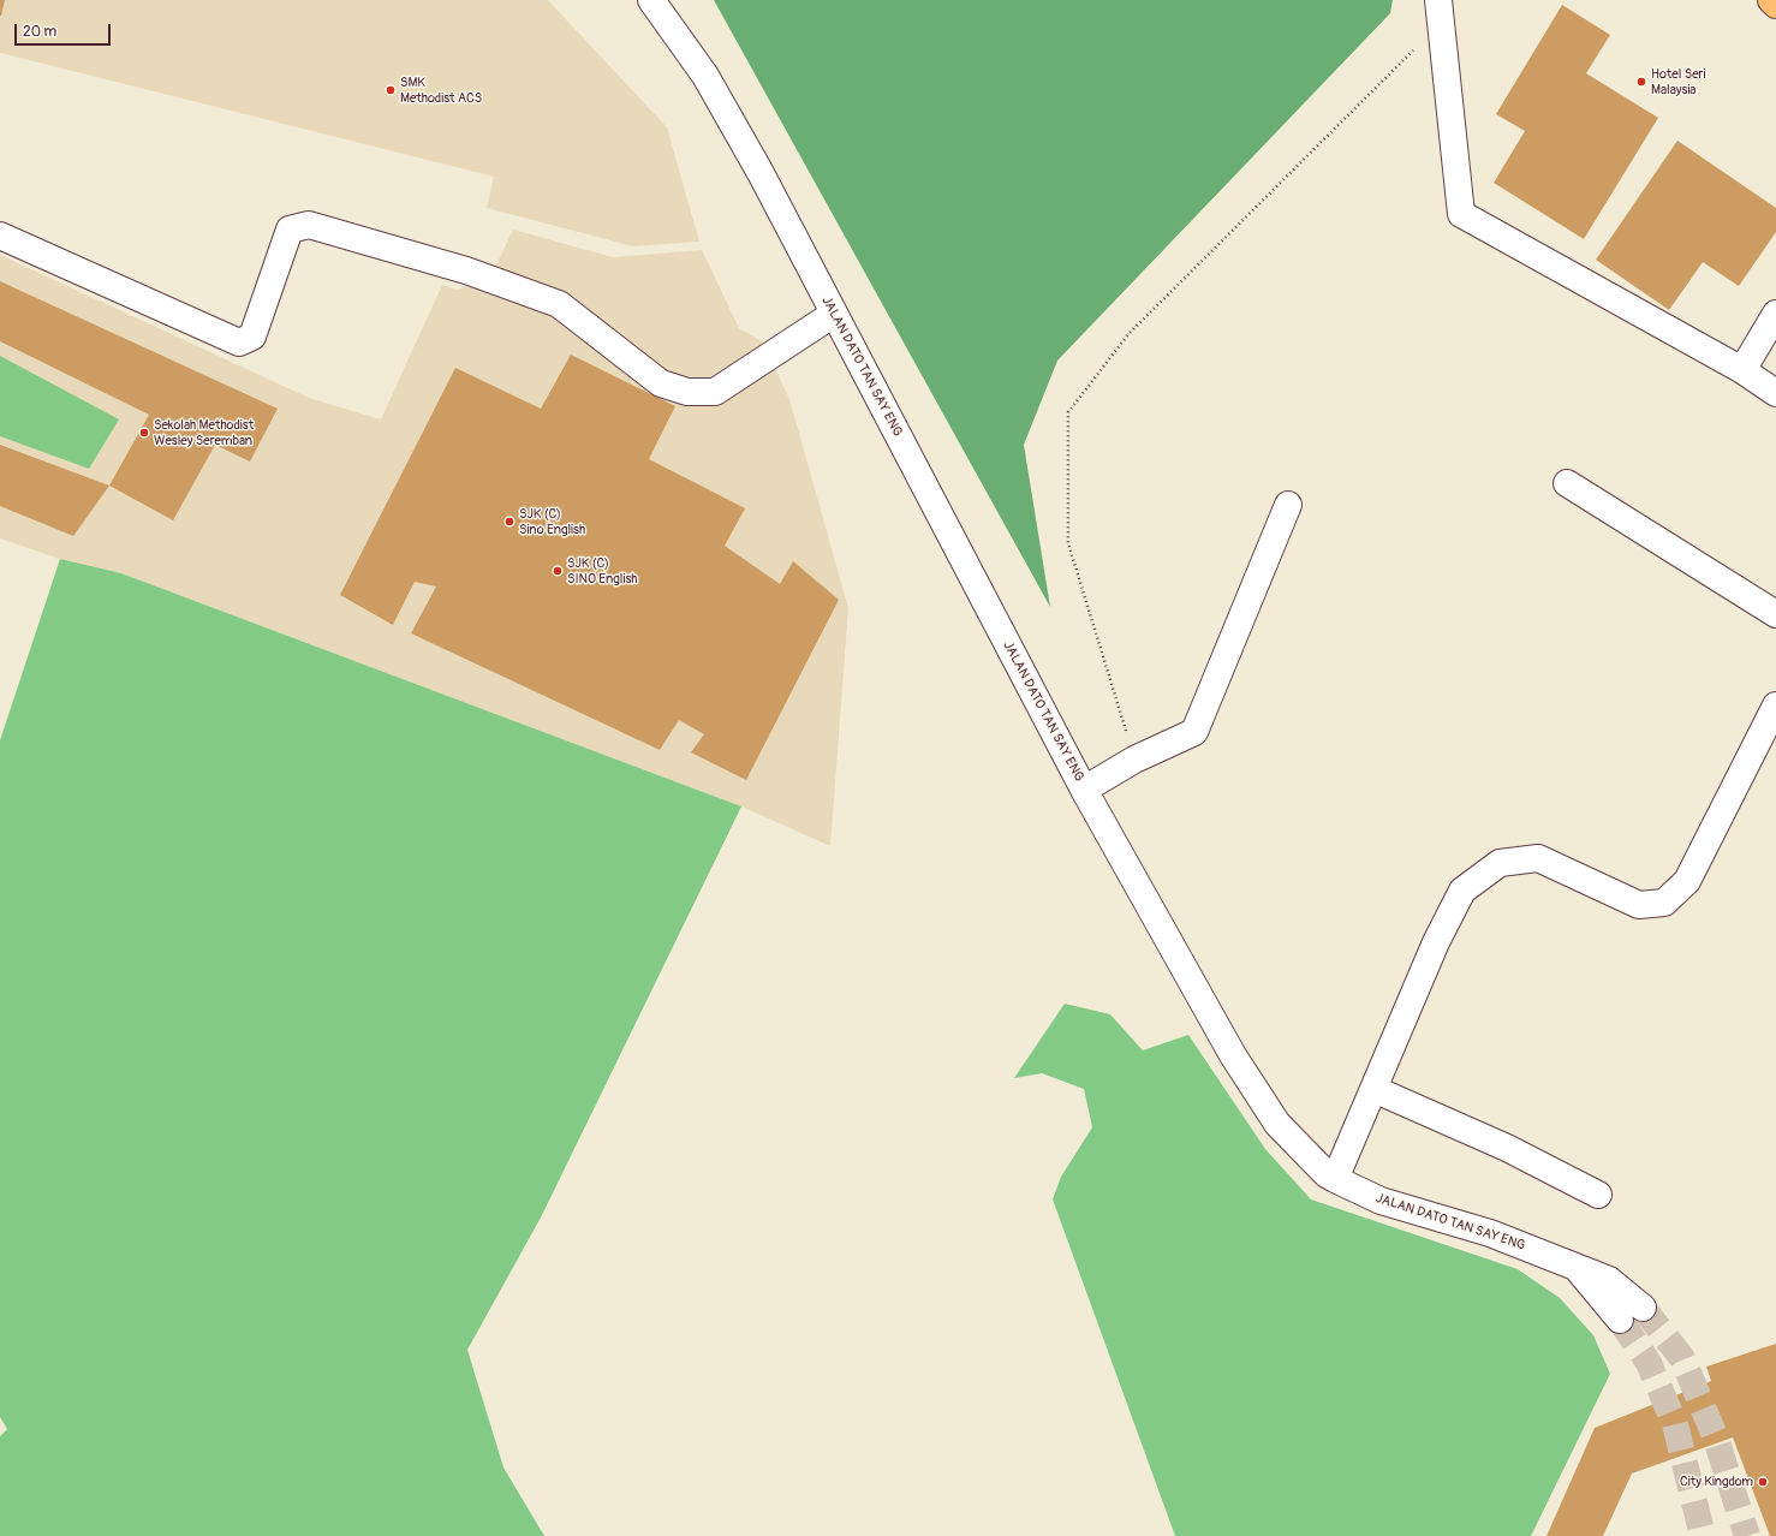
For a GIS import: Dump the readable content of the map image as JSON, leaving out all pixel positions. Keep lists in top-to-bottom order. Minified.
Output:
{"streets":{"street":["JALAN DATO TAN SAY ENG"]},"places":["Hotel Seri Malaysia","SMK Methodist ACS","Sekolah Methodist Wesley Seremban","SJK (C) Sino English","SJK (C) SINO English","City Kingdom"],"scale_bar":"20 m"}
